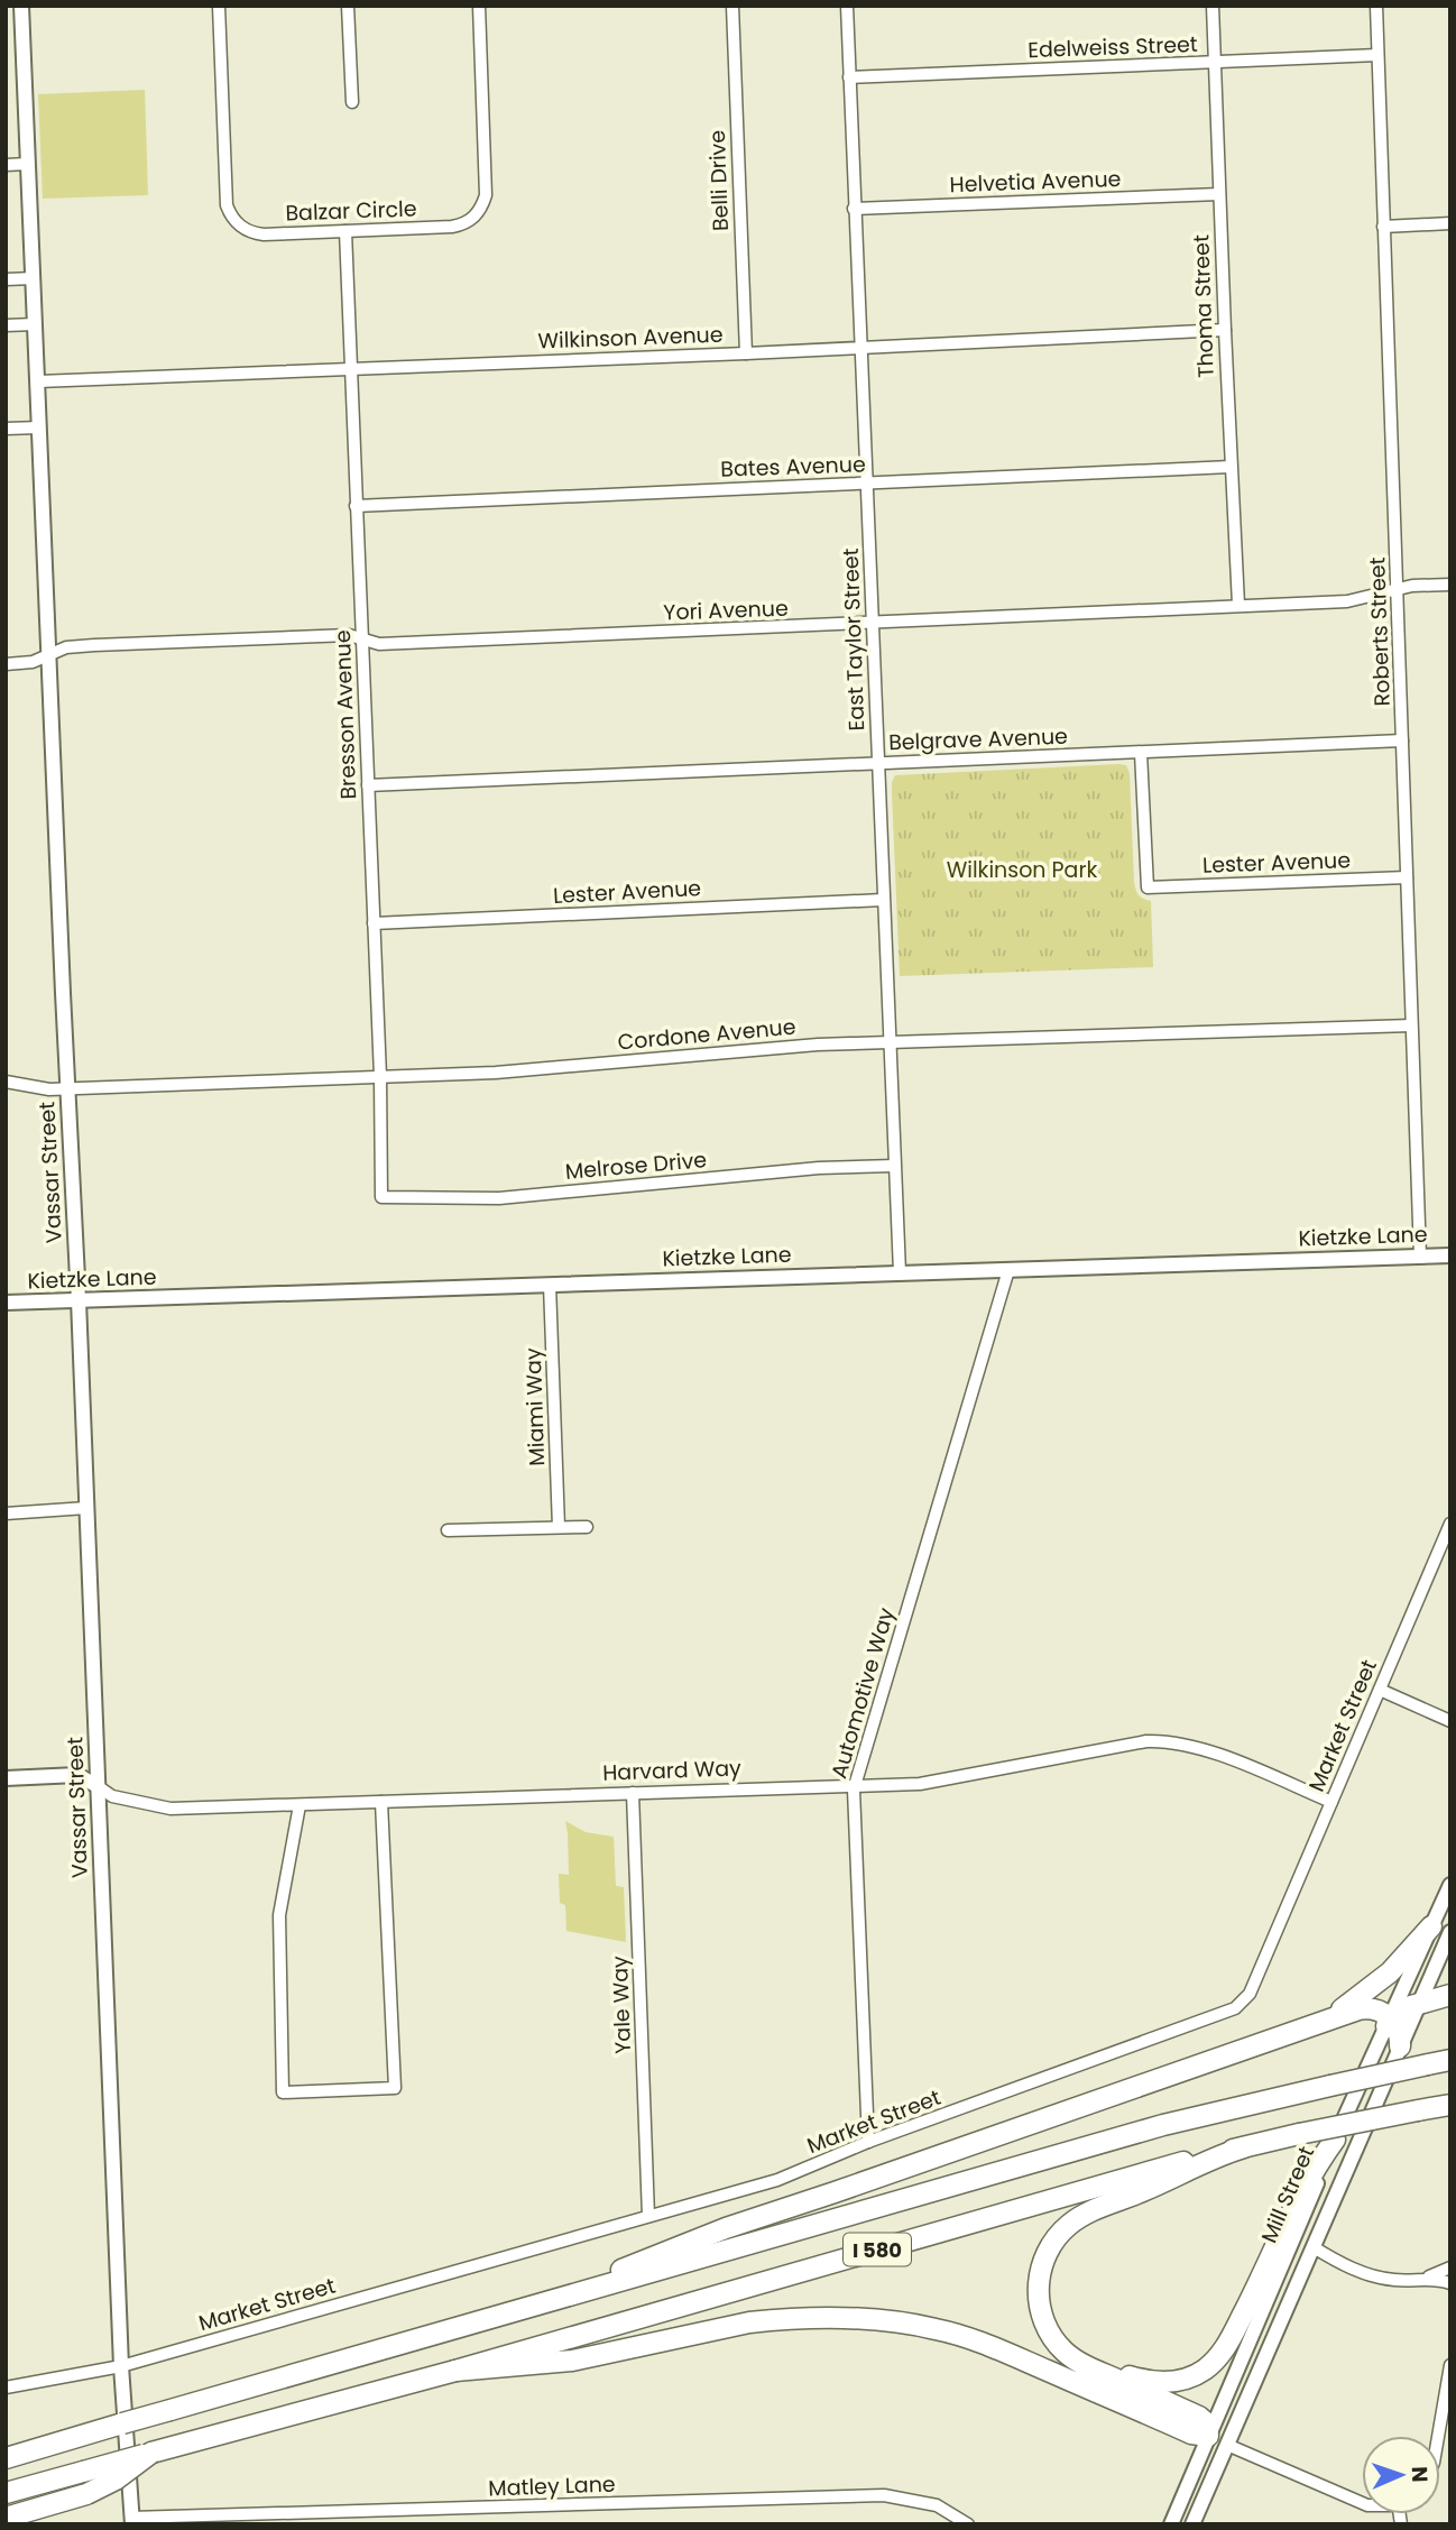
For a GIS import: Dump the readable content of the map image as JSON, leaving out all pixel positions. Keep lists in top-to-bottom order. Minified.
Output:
{"streets":{"highway":["I 580"],"main road":["Vassar Street","Kietzke Lane","Harvard Way","Mill Street"],"street":["Edelweiss Street","Belli Drive","Helvetia Avenue","Balzar Circle","Thoma Street","Wilkinson Avenue","Bates Avenue","Yori Avenue","Roberts Street","East Taylor Street","Bresson Avenue","Belgrave Avenue","Lester Avenue","Cordone Avenue","Melrose Drive","Miami Way","Automotive Way","Market Street","Yale Way","Matley Lane"]},"crossings":[["Edelweiss Street","Thoma Street"],["Edelweiss Street","Roberts Street"],["Edelweiss Street","East Taylor Street"],["Belli Drive","Wilkinson Avenue"],["Helvetia Avenue","Thoma Street"],["Helvetia Avenue","East Taylor Street"],["Balzar Circle","Bresson Avenue"],["Thoma Street","Wilkinson Avenue"],["Thoma Street","Bates Avenue"],["Thoma Street","Yori Avenue"],["Wilkinson Avenue","East Taylor Street"],["Wilkinson Avenue","Bresson Avenue"],["Wilkinson Avenue","Vassar Street"],["Bates Avenue","East Taylor Street"],["Bates Avenue","Bresson Avenue"],["Yori Avenue","Roberts Street"],["Yori Avenue","East Taylor Street"],["Yori Avenue","Bresson Avenue"],["Yori Avenue","Vassar Street"],["Roberts Street","Belgrave Avenue"],["Roberts Street","Lester Avenue"],["Roberts Street","Cordone Avenue"],["Roberts Street","Kietzke Lane"],["East Taylor Street","Belgrave Avenue"],["East Taylor Street","Lester Avenue"],["East Taylor Street","Cordone Avenue"],["East Taylor Street","Melrose Drive"],["East Taylor Street","Kietzke Lane"],["Bresson Avenue","Belgrave Avenue"],["Bresson Avenue","Lester Avenue"],["Bresson Avenue","Cordone Avenue"],["Bresson Avenue","Melrose Drive"],["Belgrave Avenue","Lester Avenue"],["Cordone Avenue","Vassar Street"],["Vassar Street","Kietzke Lane"],["Vassar Street","Market Street"],["Vassar Street","Harvard Way"],["Vassar Street","Matley Lane"],["Kietzke Lane","Miami Way"],["Kietzke Lane","Automotive Way"],["Automotive Way","Market Street"],["Automotive Way","Harvard Way"],["Market Street","Harvard Way"],["Market Street","Yale Way"],["Harvard Way","Yale Way"]],"parks":["Wilkinson Park"],"north":"right"}
